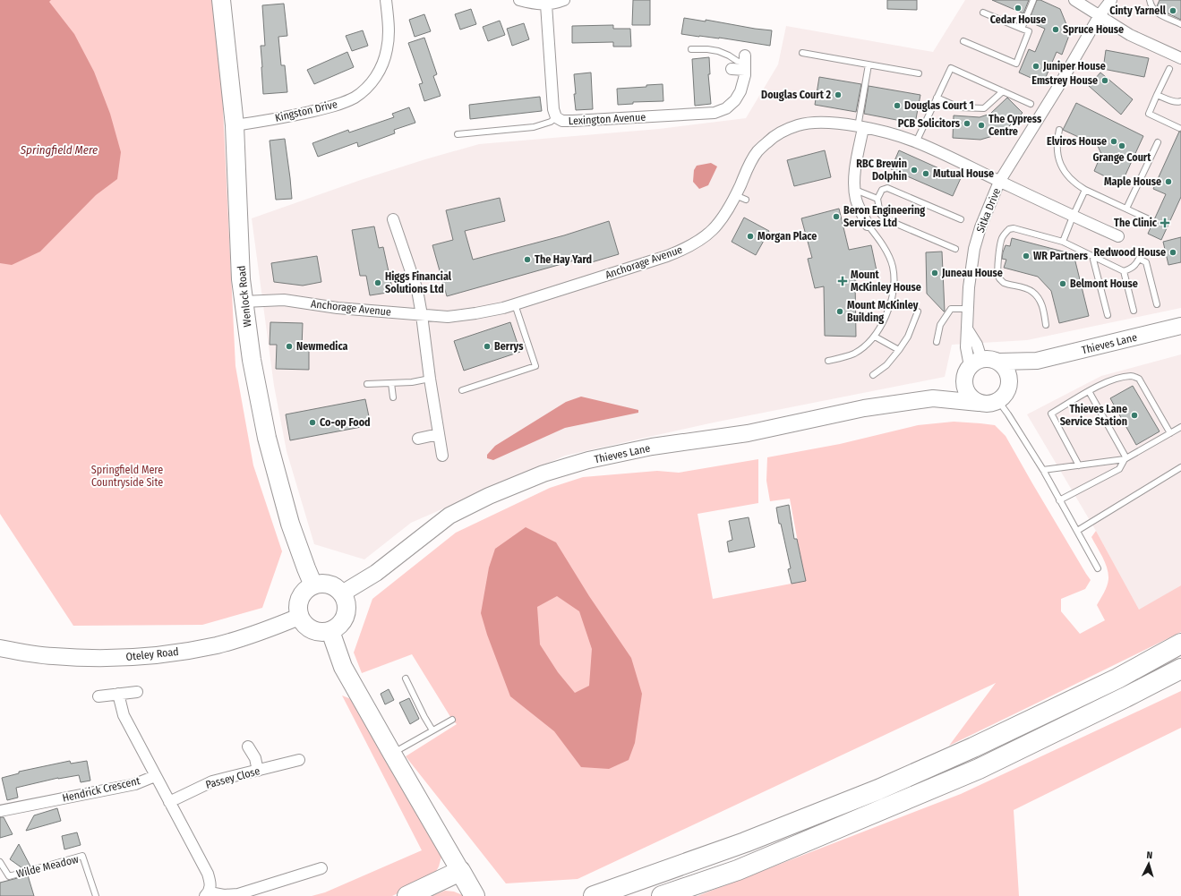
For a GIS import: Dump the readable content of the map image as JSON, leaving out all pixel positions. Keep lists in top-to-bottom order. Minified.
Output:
{"streets":{"main road":["Wenlock Road","Thieves Lane","Oteley Road"],"street":["Kingston Drive","Lexington Avenue","Sitka Drive","Anchorage Avenue","Passey Close","Hendrick Crescent"],"lane":["Wilde Meadow"]},"crossings":[["Kingston Drive","Wenlock Road"],["Sitka Drive","Anchorage Avenue"],["Anchorage Avenue","Wenlock Road"],["Wenlock Road","Thieves Lane"],["Wenlock Road","Oteley Road"],["Thieves Lane","Oteley Road"]],"water":["Springfield Mere"],"parks":["Springfield Mere Countryside Site"],"places":{"other":["Cedar House","Cinty Yarnell","Spruce House","Juniper House","Emstrey House","Douglas Court 2","Douglas Court 1","PCB Solicitors","The Cypress Centre","Elviros House","Grange Court","RBC Brewin Dolphin","Mutual House","Maple House","Beron Engineering Services Ltd","Morgan Place","Redwood House","WR Partners","The Hay Yard","Juneau House","Higgs Financial Solutions Ltd","Belmont House","Mount McKinley Building","Newmedica","Berrys","Thieves Lane Service Station","Co-op Food"],"health":["The Clinic","Mount McKinley House"]},"north":"top"}
